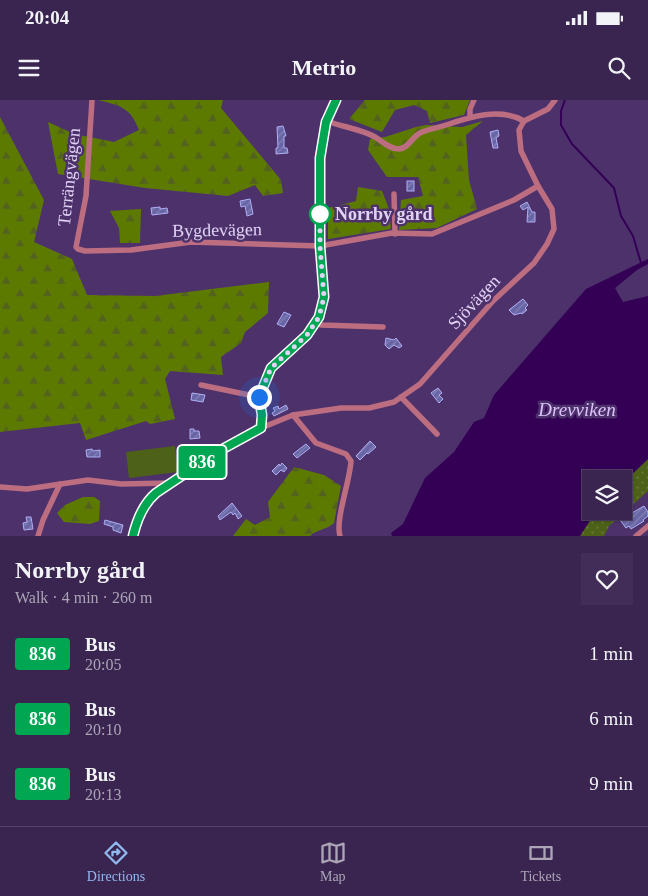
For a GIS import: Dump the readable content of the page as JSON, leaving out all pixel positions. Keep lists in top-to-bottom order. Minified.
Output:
{"streets":{"street":["Terrängvägen","Bygdevägen","Sjövägen"]},"crossings":[["Terrängvägen","Bygdevägen"],["Bygdevägen","Sjövägen"]],"water":["Drevviken"],"places":["Norrby gård"],"lines":["bus line 836"],"page":{"status":"20:04","header":"Metrio","on_map":"836","heading":["Norrby gård","Walk · 4 min · 260 m"],"list":[{"mark":"836","name":"Bus","note":"20:05","value":"1 min"},{"mark":"836","name":"Bus","note":"20:10","value":"6 min"},{"mark":"836","name":"Bus","note":"20:13","value":"9 min"}],"tabs":["Directions","Map","Tickets"]}}
